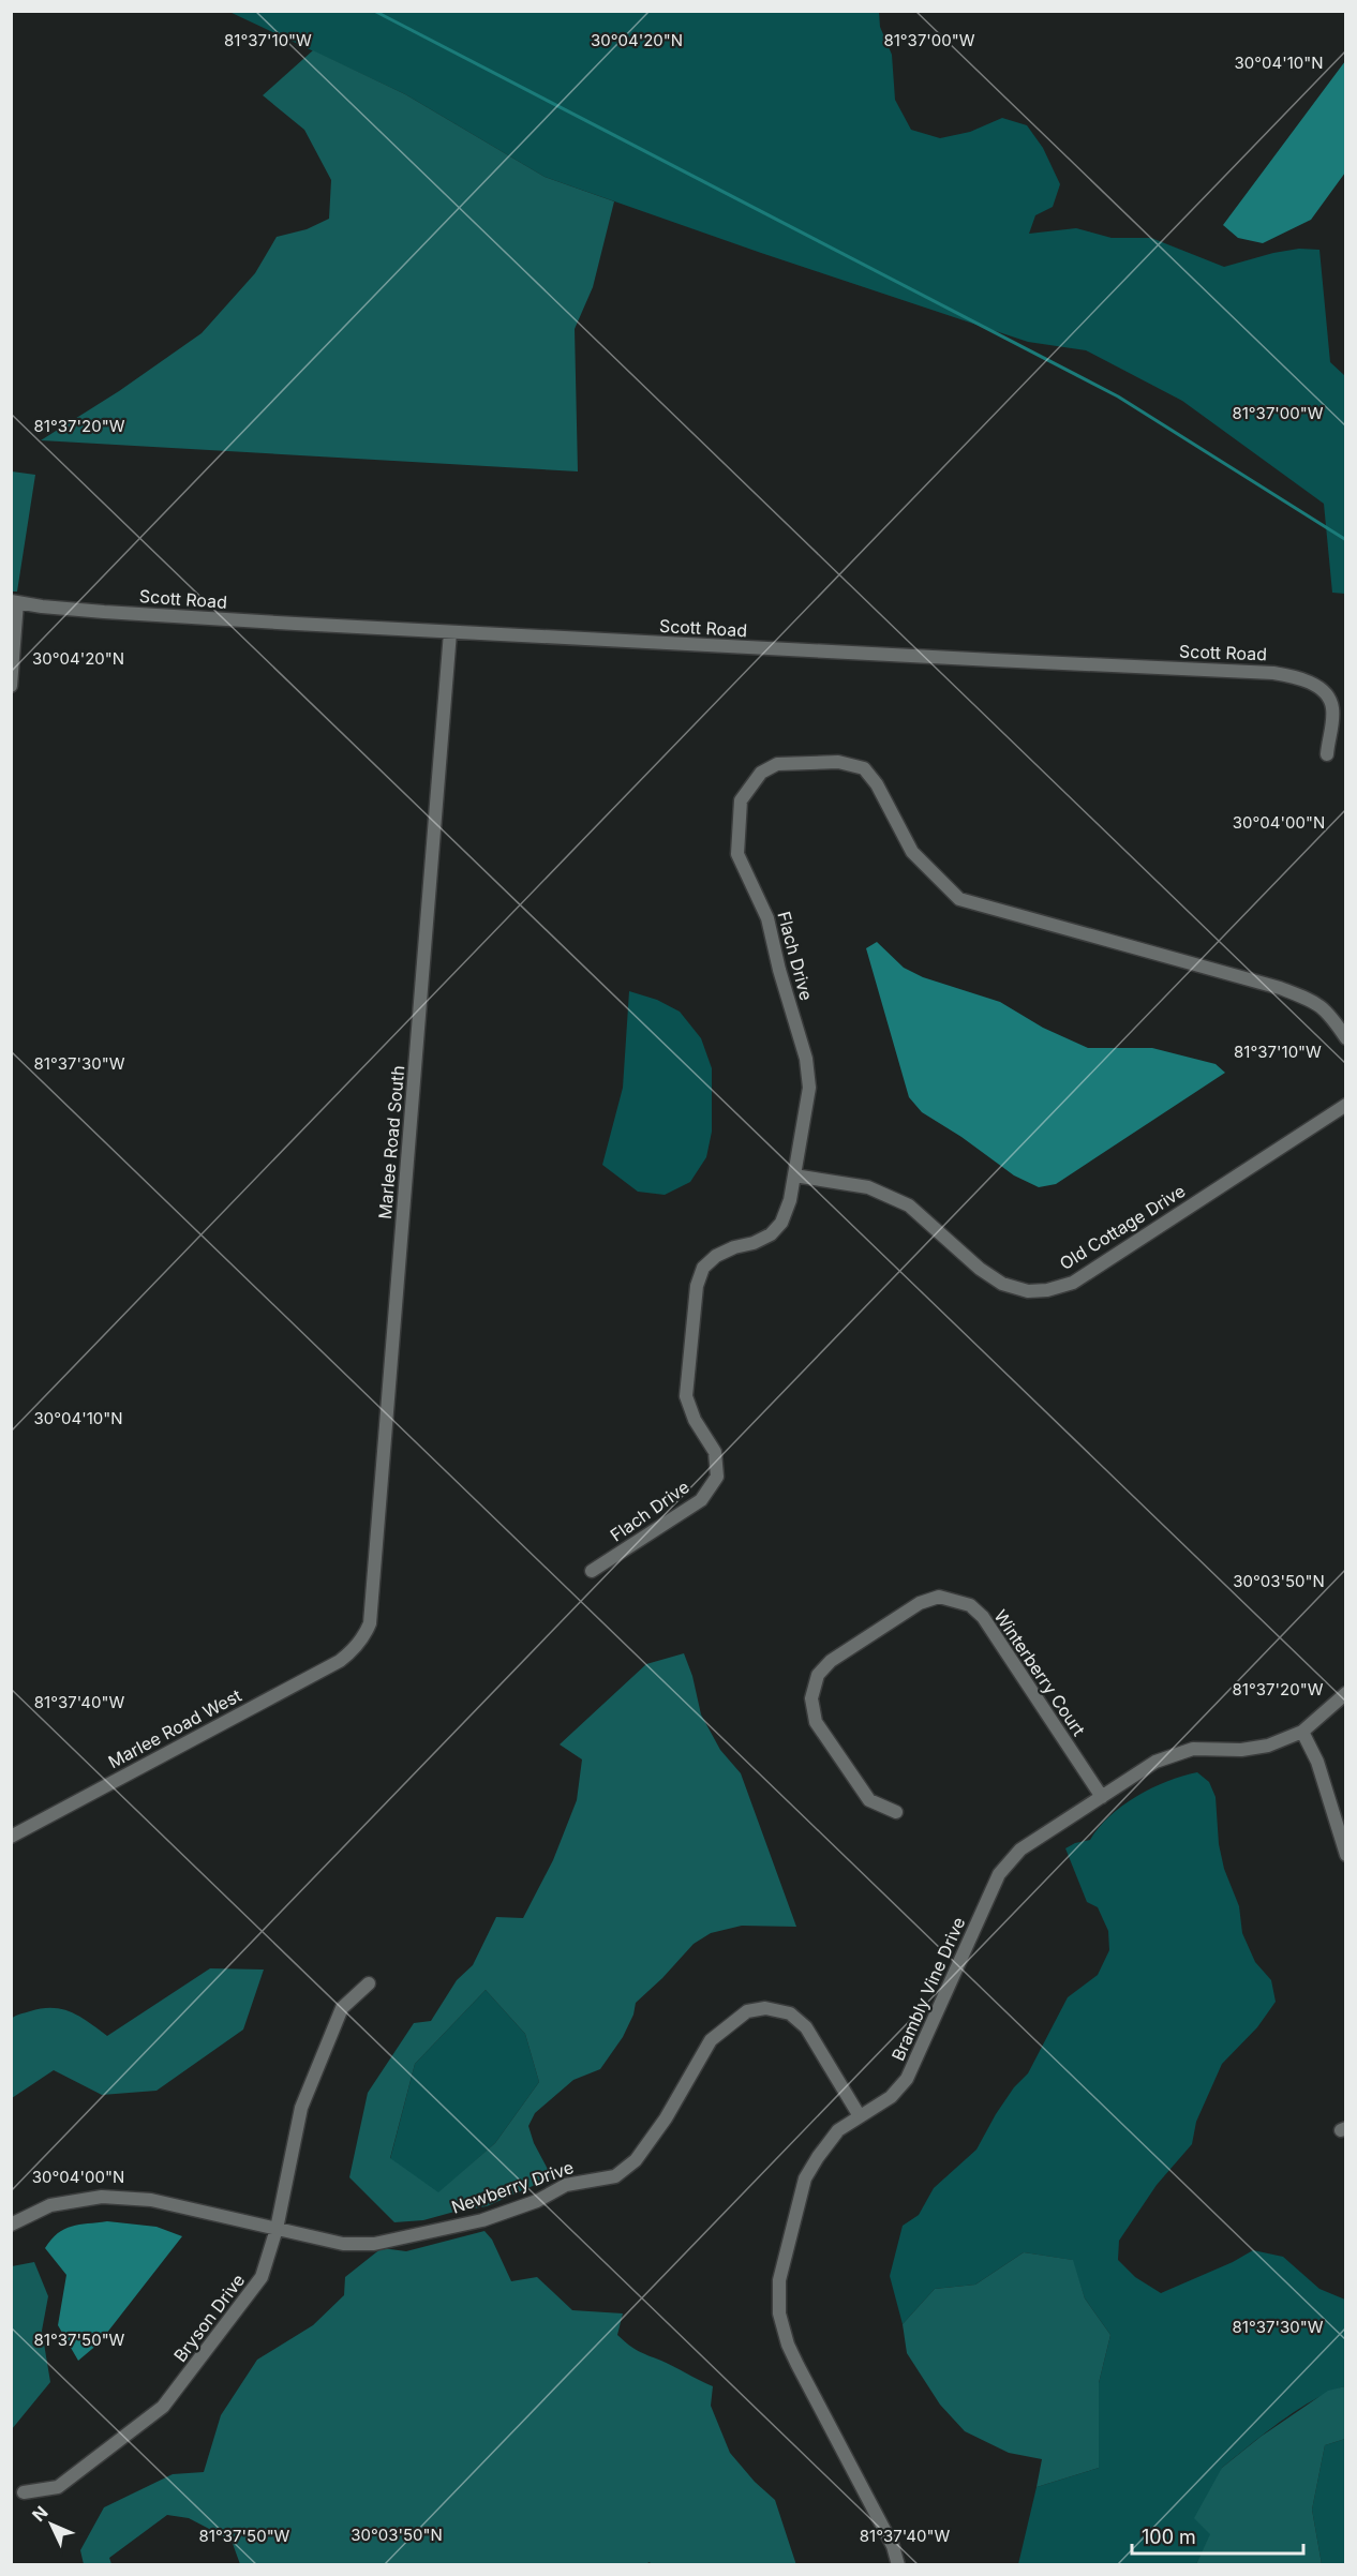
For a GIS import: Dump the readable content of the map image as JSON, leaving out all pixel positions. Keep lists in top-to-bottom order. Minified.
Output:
{"streets":{"street":["Scott Road","Flach Drive","Marlee Road South","Old Cottage Drive","Winterberry Court","Marlee Road West","Brambly Vine Drive","Newberry Drive","Bryson Drive"]},"crossings":[["Scott Road","Marlee Road South"],["Flach Drive","Old Cottage Drive"],["Marlee Road South","Marlee Road West"],["Winterberry Court","Brambly Vine Drive"],["Brambly Vine Drive","Newberry Drive"],["Newberry Drive","Bryson Drive"]],"scale_bar":"100 m","north":"top left","coordinates":["81°37'10\"W","81°37'00\"W","30°04'20\"N","30°04'10\"N","81°37'20\"W","30°04'00\"N","81°37'30\"W","30°03'50\"N","81°37'40\"W","81°37'50\"W"]}
